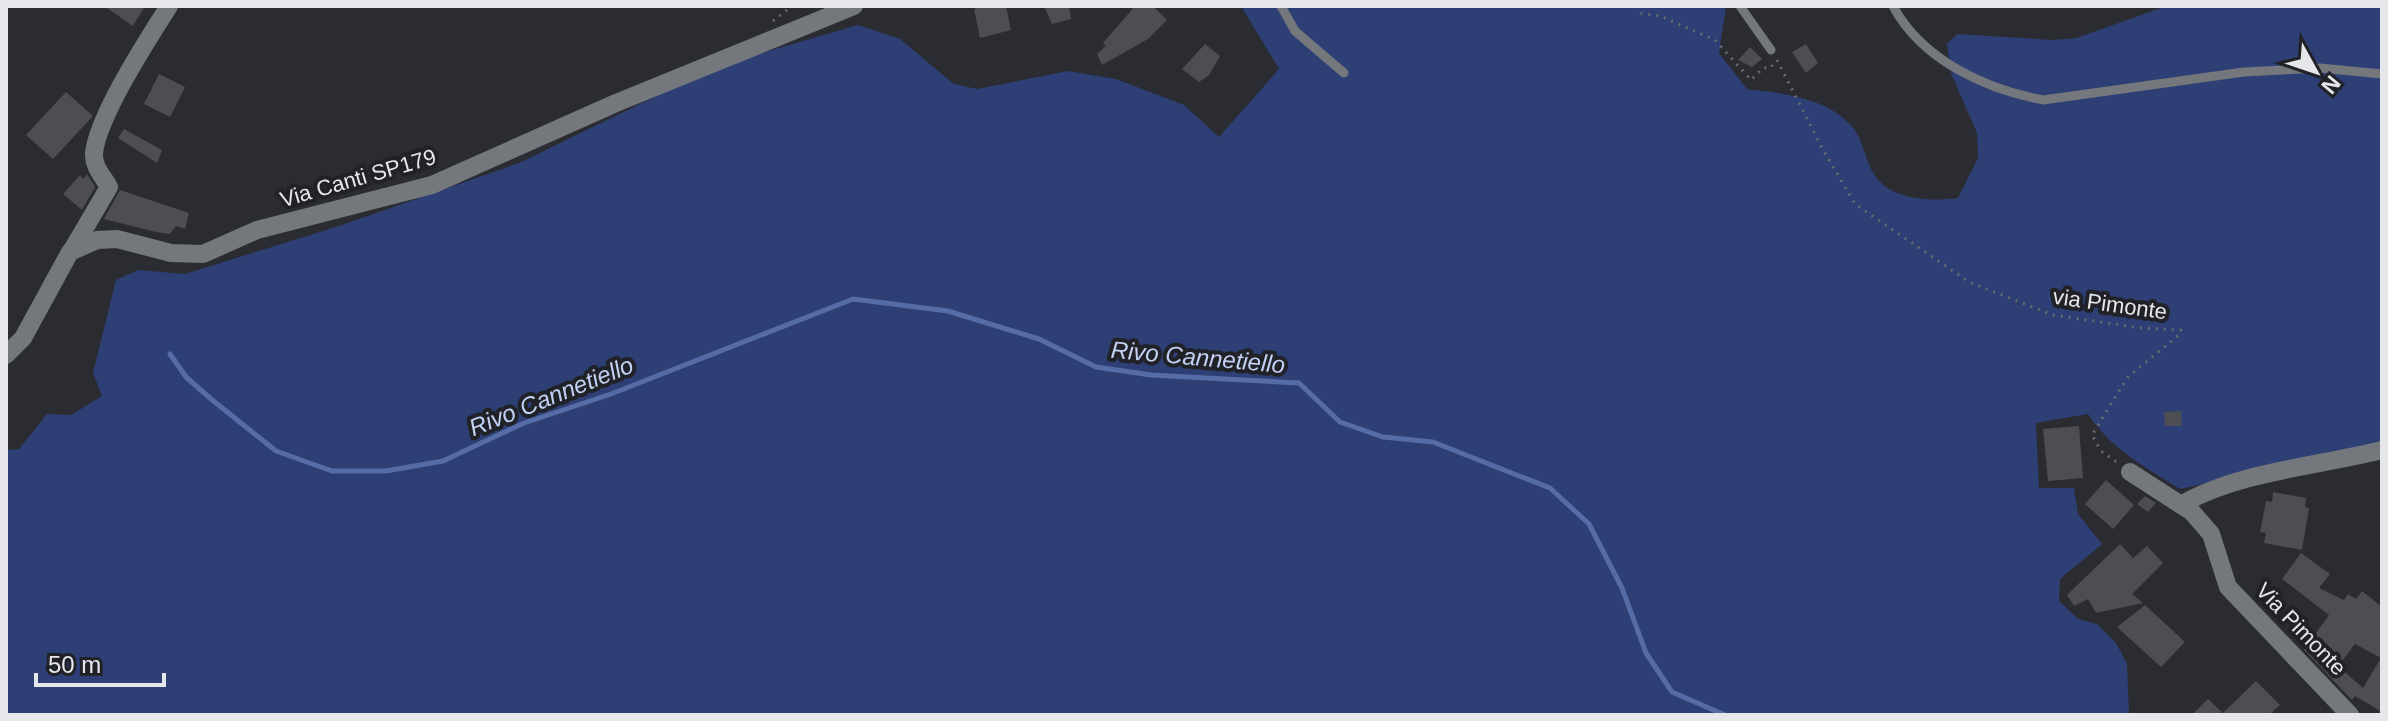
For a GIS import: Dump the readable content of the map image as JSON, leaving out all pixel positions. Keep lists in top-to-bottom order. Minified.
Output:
{"streets":{"street":["Via Canti SP179","Via Pimonte"],"path":["via Pimonte"]},"crossings":[["via Pimonte","Via Pimonte"]],"water":["Rivo Cannetiello"],"scale_bar":"50 m","north":"bottom right"}
